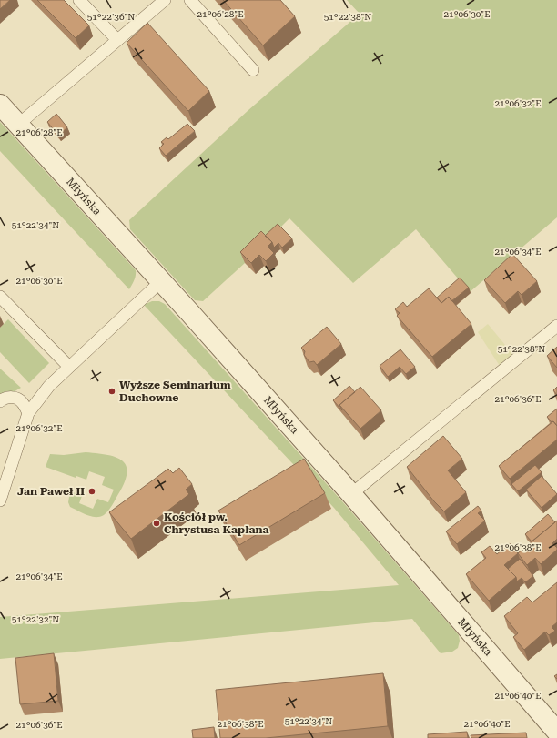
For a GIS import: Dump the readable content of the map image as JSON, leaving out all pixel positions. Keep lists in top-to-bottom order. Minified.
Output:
{"streets":{"street":["Młyńska"]},"places":["Wyższe Seminarium Duchowne","Jan Paweł II","Kościół pw. Chrystusa Kapłana"],"coordinates":["21°06'28\"E","21°06'30\"E","51°22'36\"N","51°22'38\"N","21°06'32\"E","51°22'34\"N","21°06'34\"E","21°06'36\"E","21°06'38\"E","51°22'32\"N","21°06'40\"E"]}
